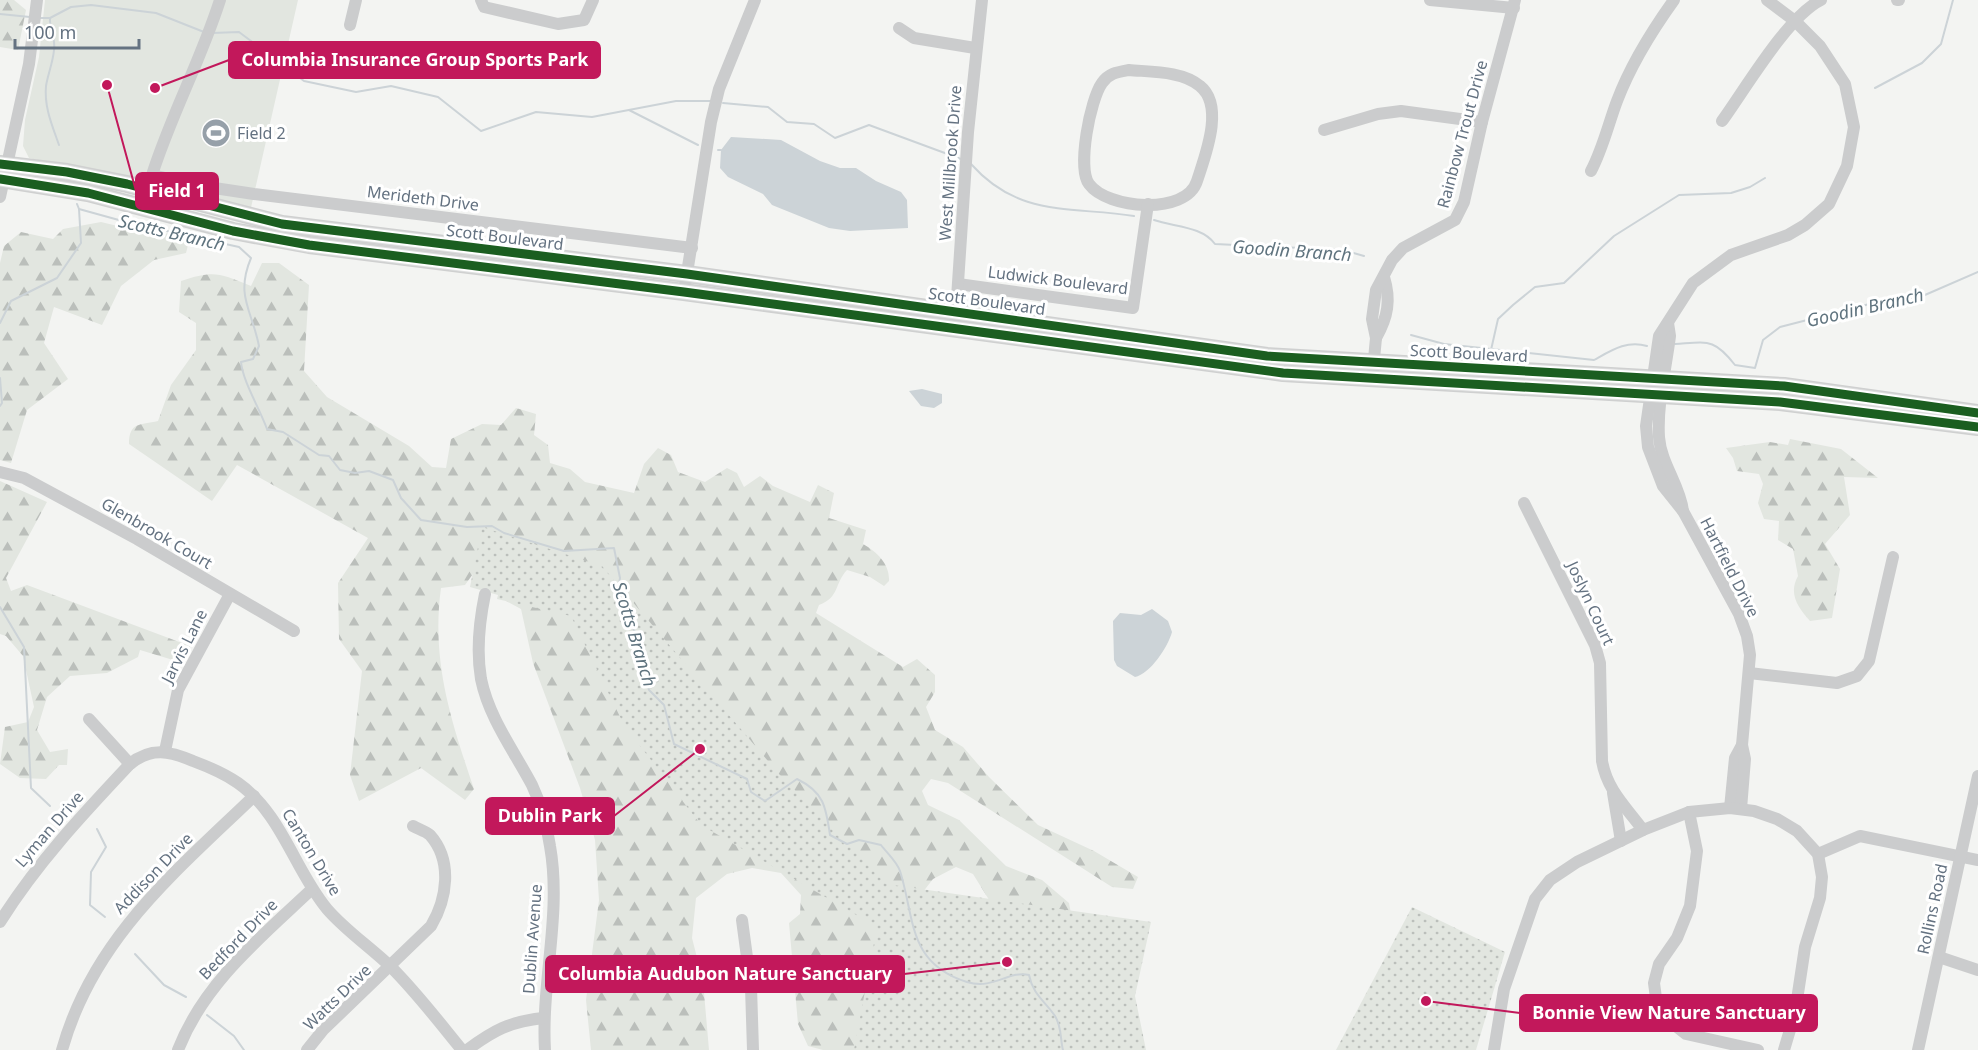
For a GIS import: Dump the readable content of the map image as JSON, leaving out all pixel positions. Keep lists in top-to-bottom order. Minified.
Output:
{"streets":{"main road":["Scott Boulevard"],"street":["Rainbow Trout Drive","West Millbrook Drive","Merideth Drive","Ludwick Boulevard","Glenbrook Court","Hartfield Drive","Joslyn Court","Jarvis Lane","Lyman Drive","Canton Drive","Addison Drive","Rollins Road","Bedford Drive","Dublin Avenue","Watts Drive"]},"crossings":[["Rainbow Trout Drive","Scott Boulevard"],["West Millbrook Drive","Scott Boulevard"],["West Millbrook Drive","Ludwick Boulevard"],["Scott Boulevard","Hartfield Drive"],["Glenbrook Court","Jarvis Lane"],["Jarvis Lane","Canton Drive"],["Canton Drive","Addison Drive"],["Canton Drive","Bedford Drive"],["Canton Drive","Watts Drive"]],"water":["Scotts Branch","Goodin Branch"],"places":{"other":["Field 1","Columbia Insurance Group Sports Park","Dublin Park","Columbia Audubon Nature Sanctuary","Bonnie View Nature Sanctuary"],"sports":["Field 2"]},"scale_bar":"100 m"}
